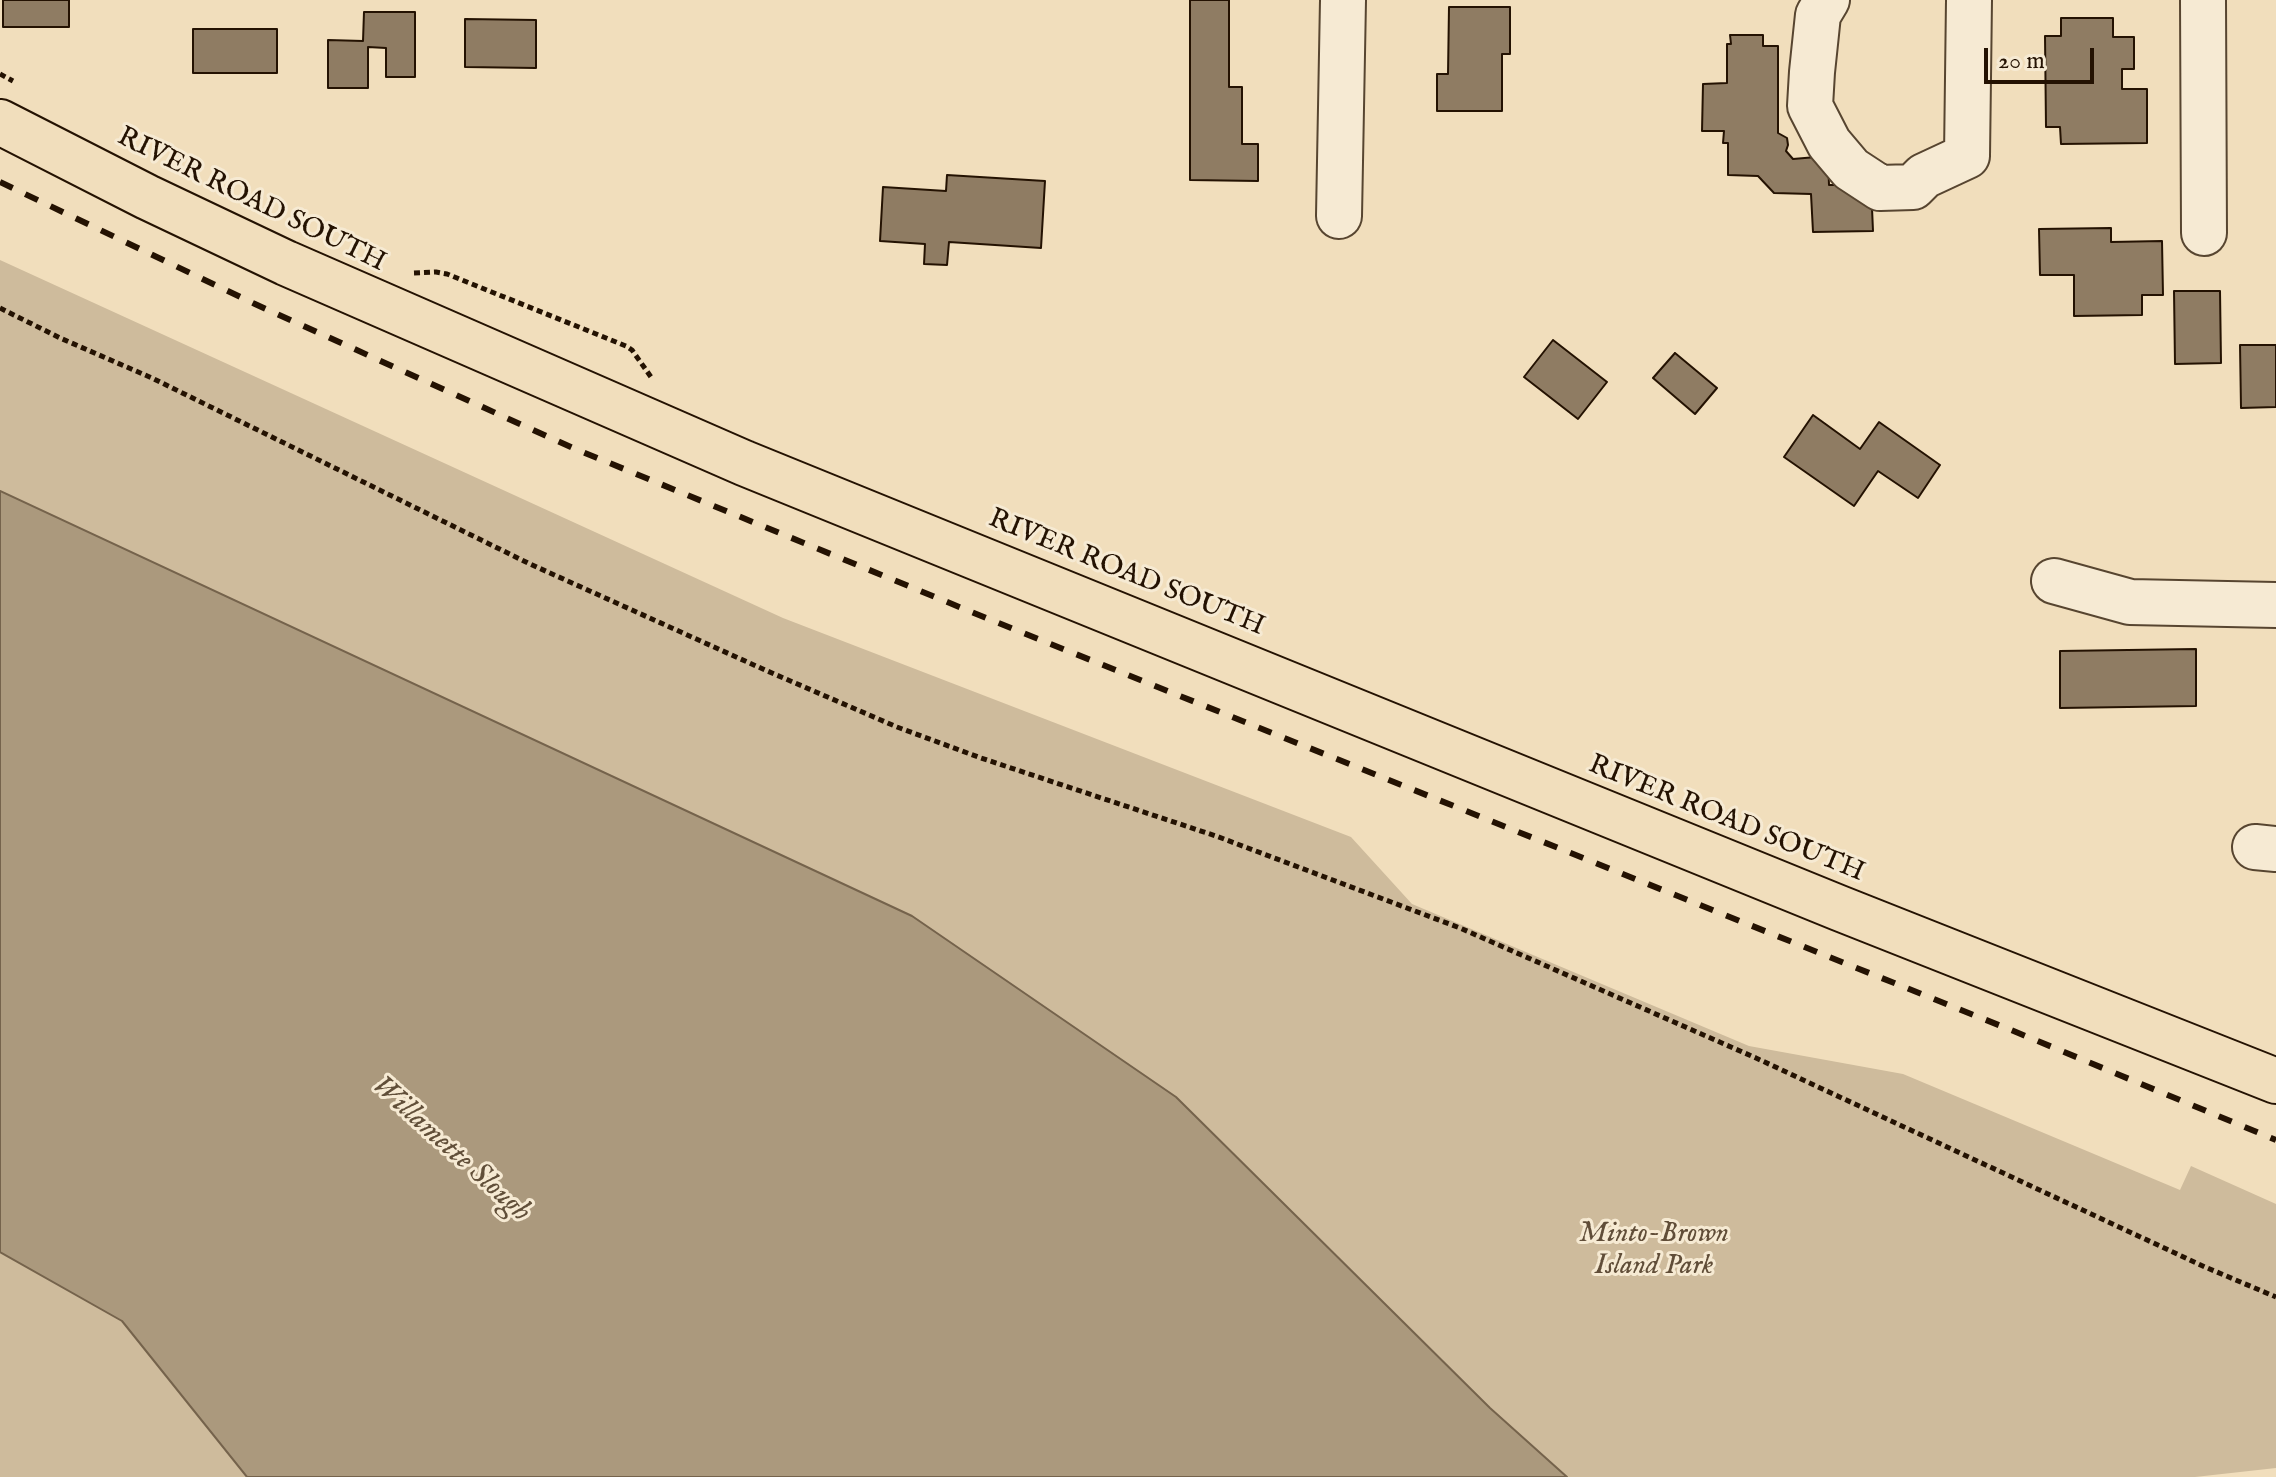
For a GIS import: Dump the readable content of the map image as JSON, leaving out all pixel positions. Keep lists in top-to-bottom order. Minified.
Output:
{"streets":{"main road":["RIVER ROAD SOUTH"]},"water":["Willamette Slough"],"parks":["Minto-Brown Island Park"],"scale_bar":"20 m"}
